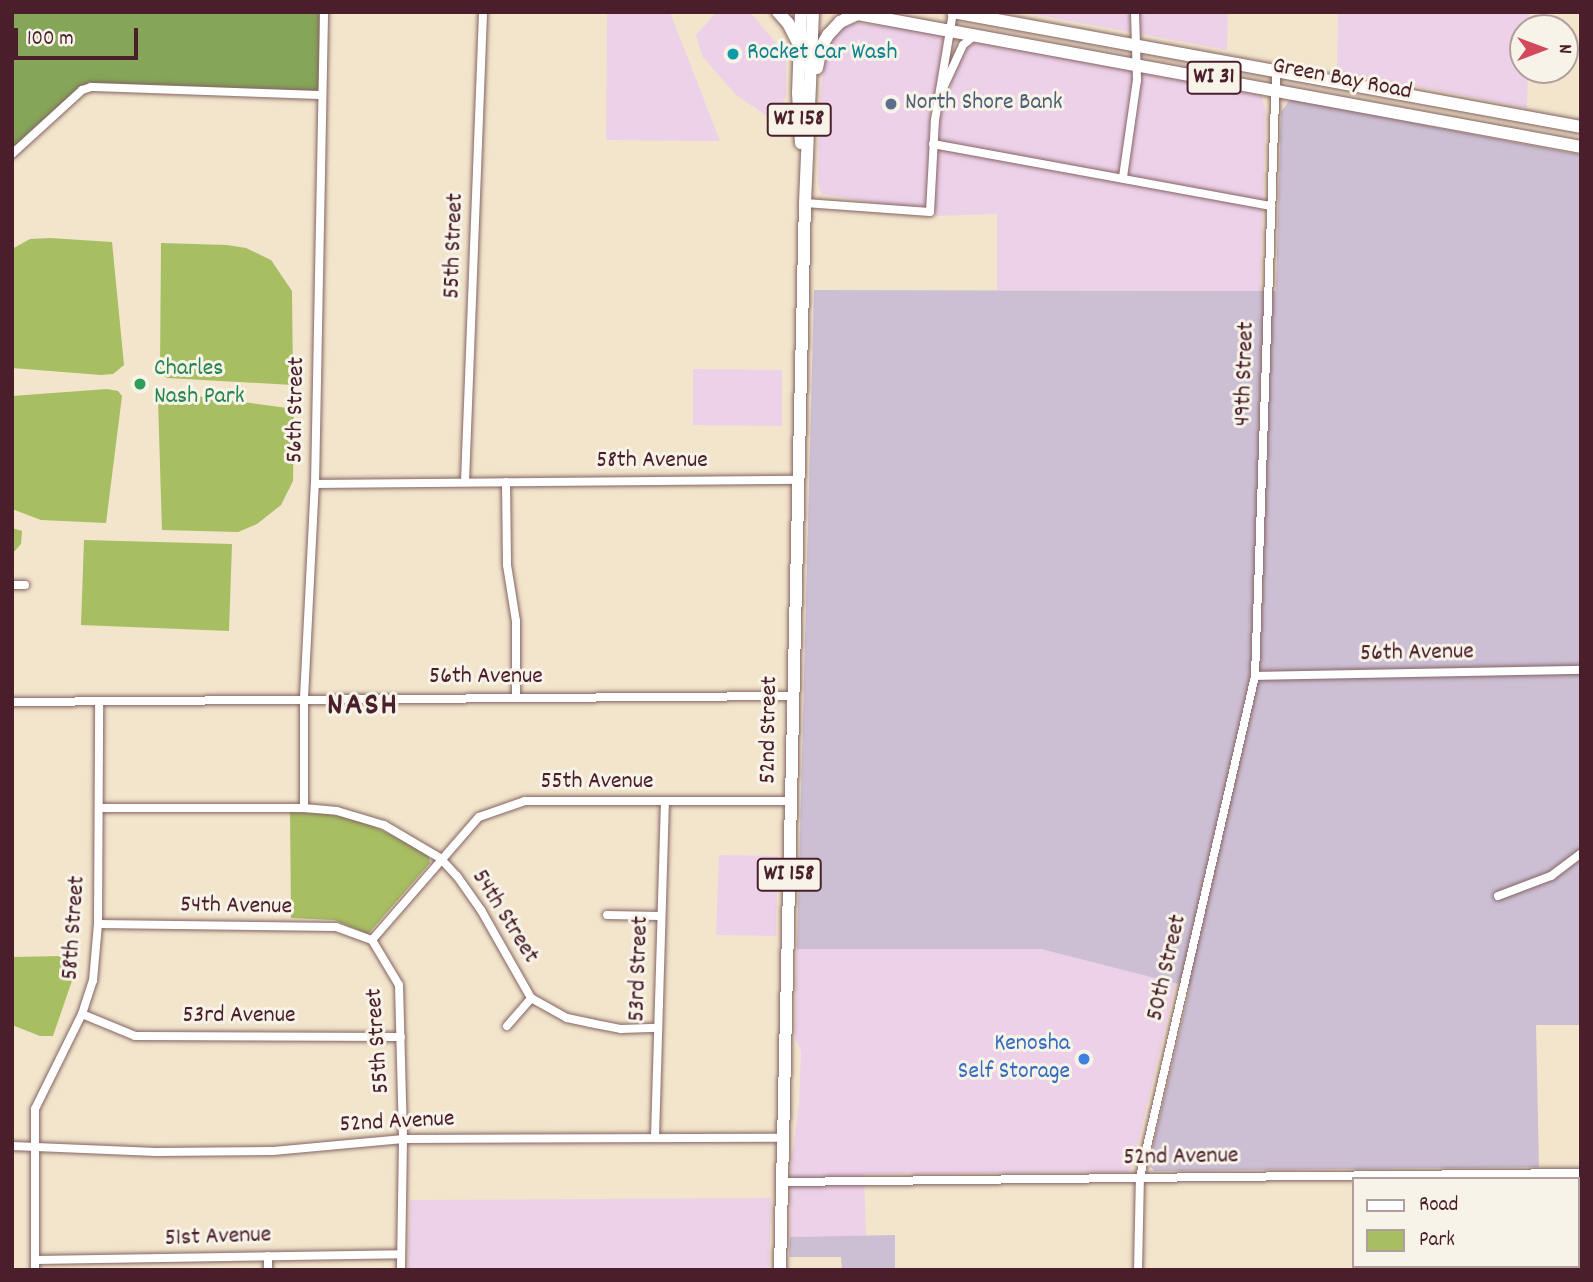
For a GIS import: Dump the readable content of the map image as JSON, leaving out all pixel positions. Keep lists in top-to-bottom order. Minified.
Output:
{"streets":{"main road":["WI 31","Green Bay Road","WI 158","52nd Street"],"street":["55th Street","49th Street","56th Street","58th Avenue","56th Avenue","55th Avenue","54th Avenue","54th Street","58th Street","50th Street","53rd Street","53rd Avenue","52nd Avenue","51st Avenue"]},"crossings":[["Green Bay Road","49th Street"],["55th Street","58th Avenue"],["55th Street","55th Avenue"],["55th Street","54th Avenue"],["55th Street","53rd Avenue"],["55th Street","52nd Avenue"],["55th Street","51st Avenue"],["49th Street","56th Avenue"],["49th Street","50th Street"],["56th Street","58th Avenue"],["56th Street","56th Avenue"],["58th Avenue","52nd Street"],["56th Avenue","52nd Street"],["56th Avenue","58th Street"],["56th Avenue","50th Street"],["52nd Street","55th Avenue"],["52nd Street","52nd Avenue"],["55th Avenue","54th Avenue"],["55th Avenue","54th Street"],["55th Avenue","53rd Street"],["54th Avenue","58th Street"],["58th Street","53rd Avenue"],["58th Street","52nd Avenue"],["58th Street","51st Avenue"],["50th Street","52nd Avenue"],["53rd Street","52nd Avenue"]],"districts":["NASH"],"places":["Rocket Car Wash","North Shore Bank","Charles Nash Park","Kenosha Self Storage"],"legend":["Road","Park"],"scale_bar":"100 m","north":"right"}
